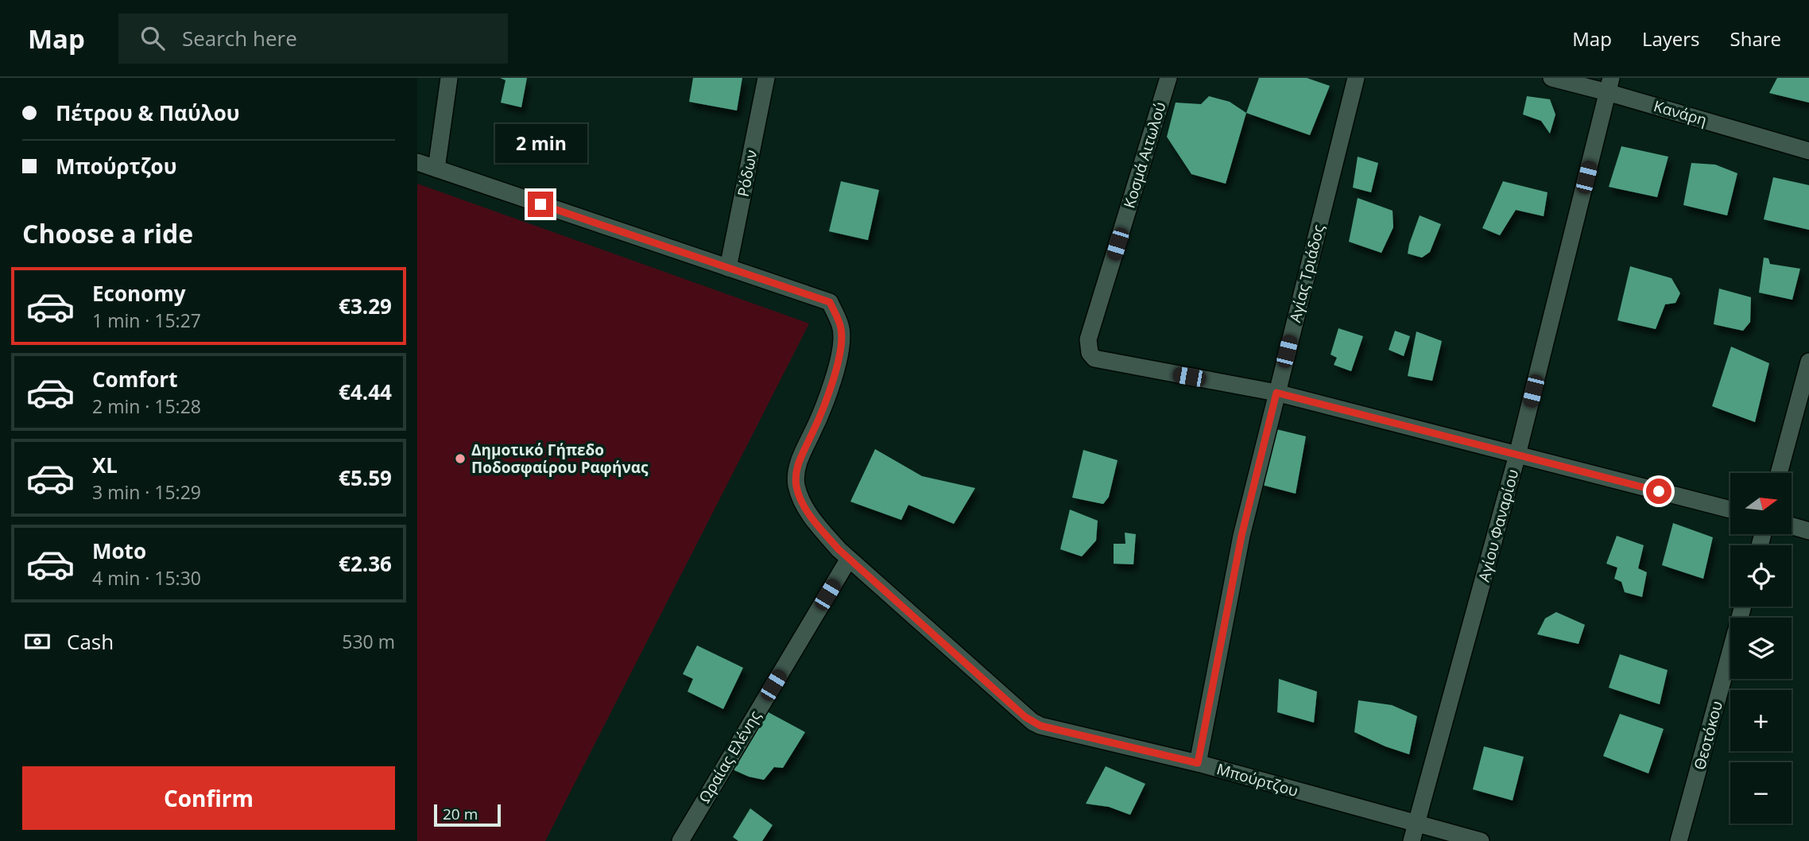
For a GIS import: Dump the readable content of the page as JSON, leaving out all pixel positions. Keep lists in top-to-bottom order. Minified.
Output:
{"streets":{"street":["Κανάρη","Κοσμά Αιτωλού","Ρόδων","Αγίας Τριάδος","Αγίου Φαναρίου","Θεοτόκου","Ωραίας Ελένης","Μπούρτζου"]},"crossings":[["Κανάρη","Αγίου Φαναρίου"],["Κοσμά Αιτωλού","Αγίας Τριάδος"],["Κοσμά Αιτωλού","Αγίου Φαναρίου"],["Ρόδων","Μπούρτζου"],["Αγίας Τριάδος","Μπούρτζου"],["Αγίου Φαναρίου","Μπούρτζου"],["Ωραίας Ελένης","Μπούρτζου"]],"places":["Δημοτικό Γήπεδο Ποδοσφαίρου Ραφήνας"],"scale_bar":"20 m","north":"right","page":{"header":"Map","search":"Search here","nav":["Map","Layers","Share"],"banner":["Πέτρου & Παύλου","Μπούρτζου"],"bubble":"2 min","heading":"Choose a ride","list":[{"name":"Economy","note":"1 min · 15:27","value":"€3.29"},{"name":"Comfort","note":"2 min · 15:28","value":"€4.44"},{"name":"XL","note":"3 min · 15:29","value":"€5.59"},{"name":"Moto","note":"4 min · 15:30","value":"€2.36"}],"map_buttons":["+","−"],"pay":["Cash","530 m"],"buttons":"Confirm","scale":"20 m"}}
